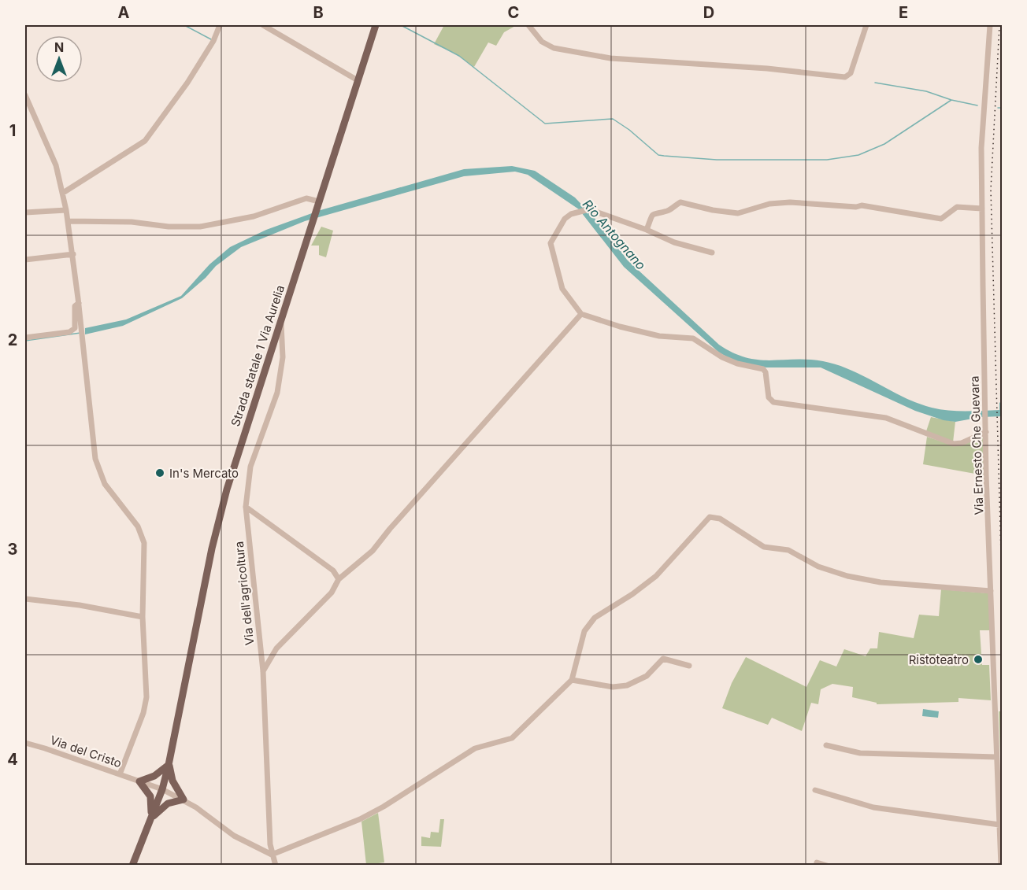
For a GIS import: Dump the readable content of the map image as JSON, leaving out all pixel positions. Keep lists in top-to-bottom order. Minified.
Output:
{"streets":{"main road":["Strada statale 1 Via Aurelia"],"street":["Via Ernesto Che Guevara","Via dell'agricoltura","Via del Cristo"]},"crossings":[["Strada statale 1 Via Aurelia","Via dell'agricoltura"],["Strada statale 1 Via Aurelia","Via del Cristo"],["Via dell'agricoltura","Via del Cristo"]],"water":["Rio Antognano"],"places":["In's Mercato","Ristoteatro"],"north":"top","grid":{"columns":["A","B","C","D","E"],"rows":["1","2","3","4"]}}
